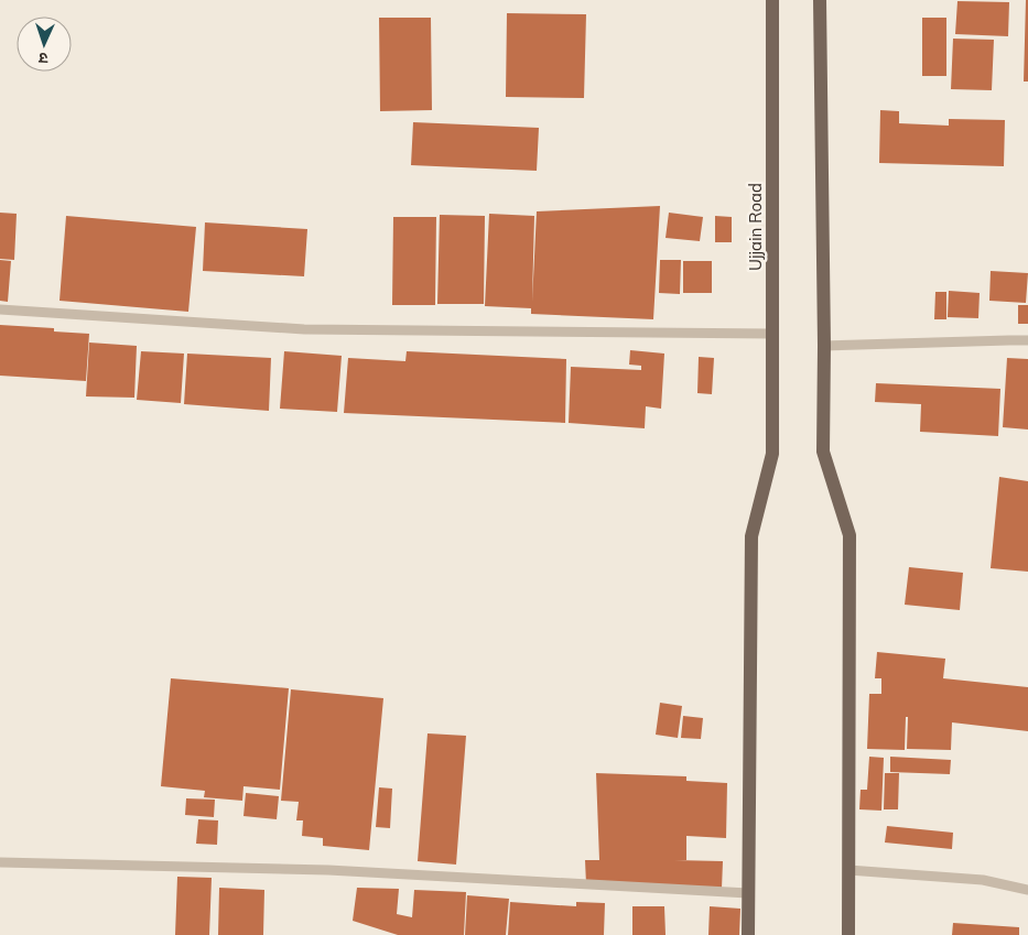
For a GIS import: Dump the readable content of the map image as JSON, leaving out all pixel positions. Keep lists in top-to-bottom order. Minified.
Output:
{"streets":{"main road":["Ujjain Road"]},"north":"bottom"}
